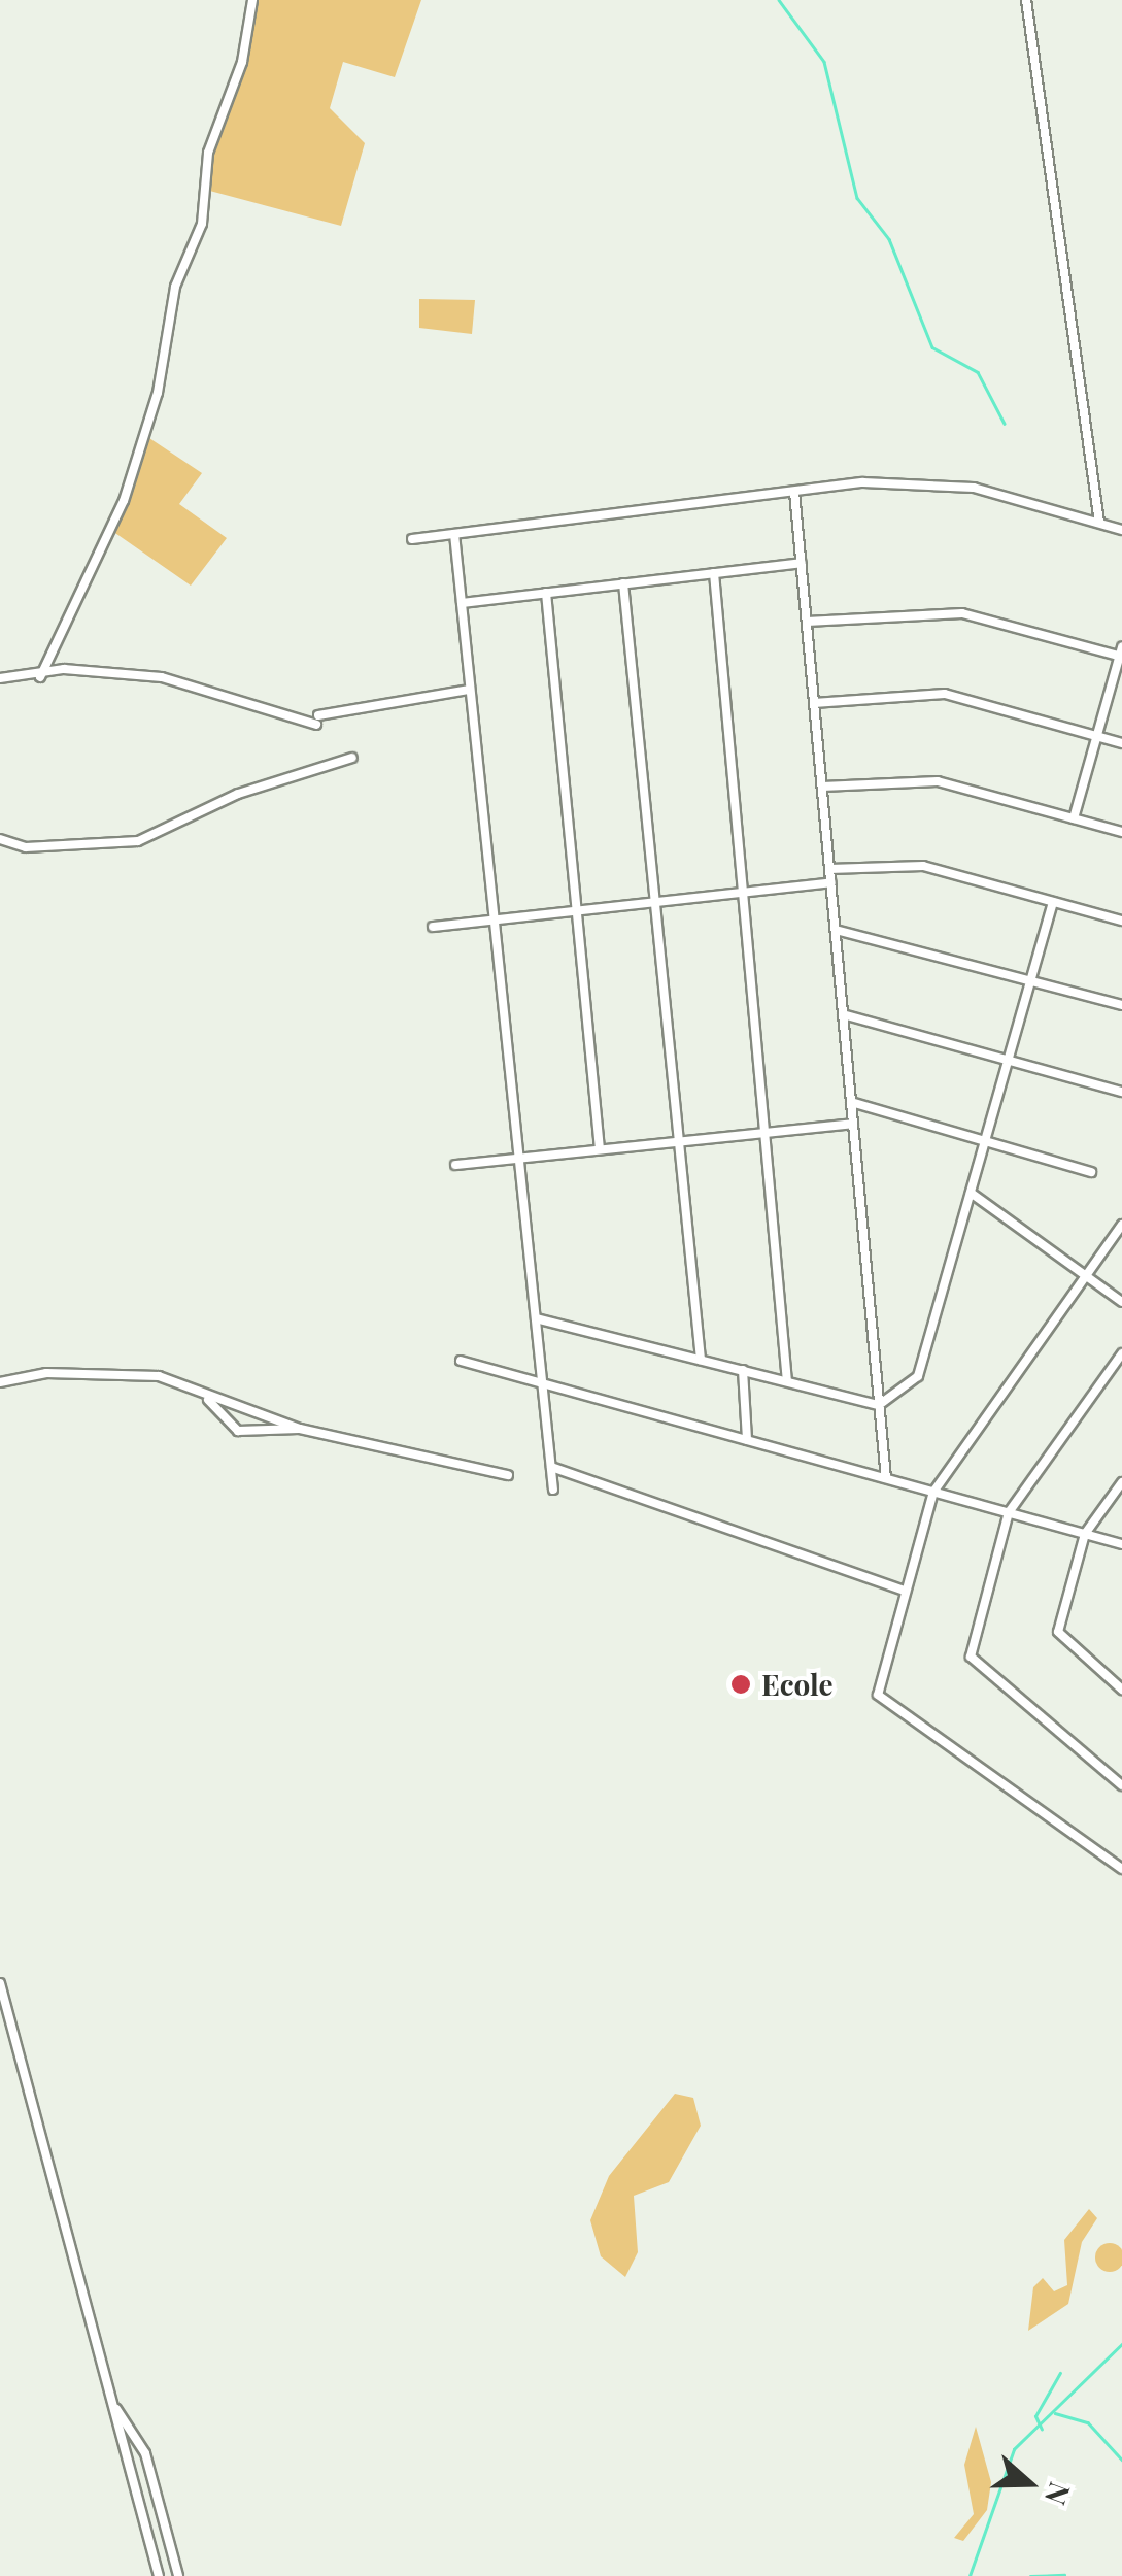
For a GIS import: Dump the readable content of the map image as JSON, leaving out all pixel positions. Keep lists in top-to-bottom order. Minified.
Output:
{"places":["Ecole"],"north":"right"}
